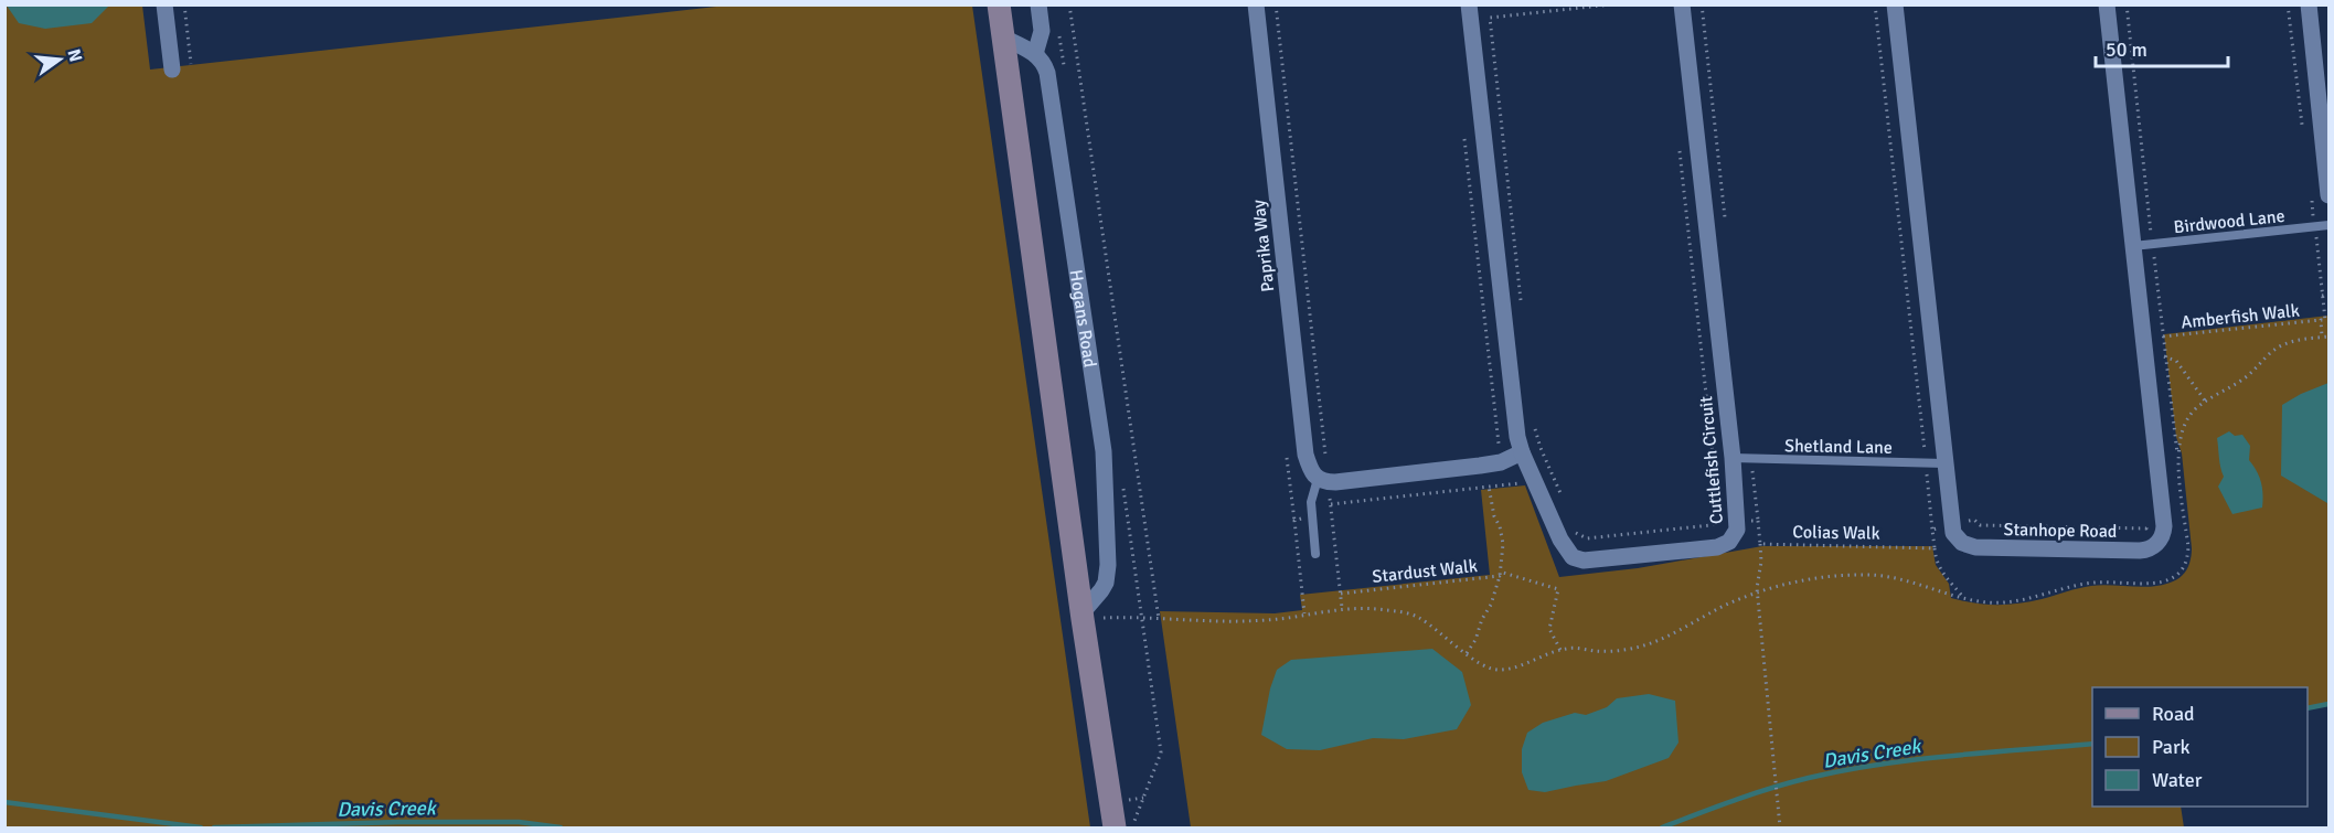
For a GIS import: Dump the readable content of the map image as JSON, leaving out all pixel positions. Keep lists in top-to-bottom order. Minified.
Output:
{"streets":{"street":["Paprika Way","Hogans Road","Cuttlefish Circuit","Stanhope Road"],"lane":["Birdwood Lane","Shetland Lane"],"path":["Amberfish Walk","Colias Walk","Stardust Walk"]},"crossings":[["Birdwood Lane","Stanhope Road"],["Shetland Lane","Cuttlefish Circuit"]],"water":["Davis Creek"],"legend":["Road","Park","Water"],"scale_bar":"50 m","north":"right"}
